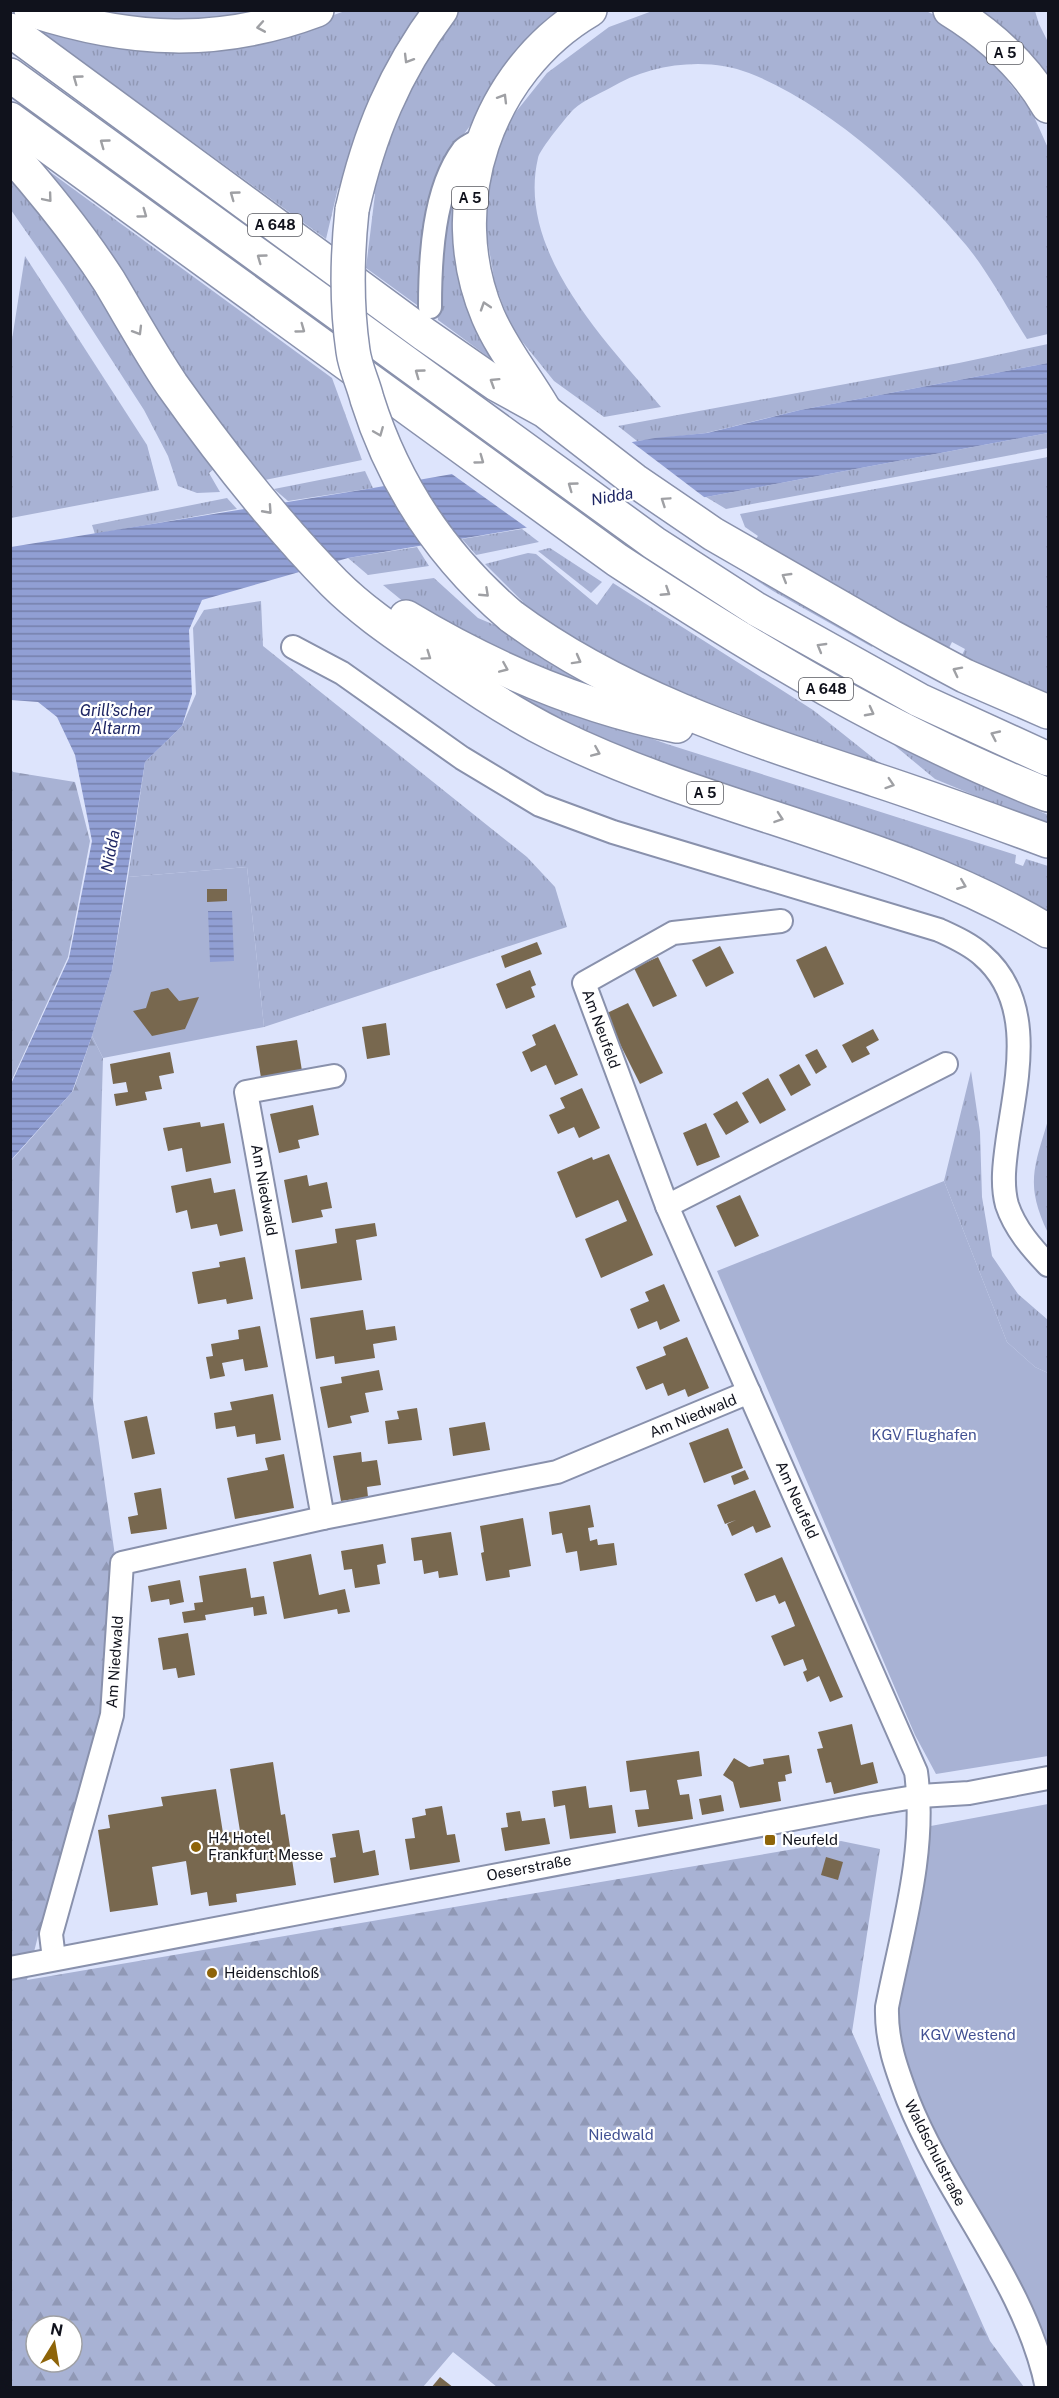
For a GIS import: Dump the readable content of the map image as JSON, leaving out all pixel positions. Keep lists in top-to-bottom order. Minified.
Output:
{"streets":{"highway":["A 5","A 648"],"street":["Am Neufeld","Am Niedwald","Oeserstraße","Waldschulstraße"]},"crossings":[["A 5","A 648"],["Am Neufeld","Am Niedwald"],["Am Neufeld","Oeserstraße"],["Am Neufeld","Waldschulstraße"],["Am Niedwald","Oeserstraße"],["Oeserstraße","Waldschulstraße"]],"water":["Nidda","Grill’scher Altarm"],"parks":["KGV Flughafen","KGV Westend","Niedwald"],"places":{"transit":["Neufeld"],"other":["H4 Hotel Frankfurt Messe","Heidenschloß"]},"north":"top"}
